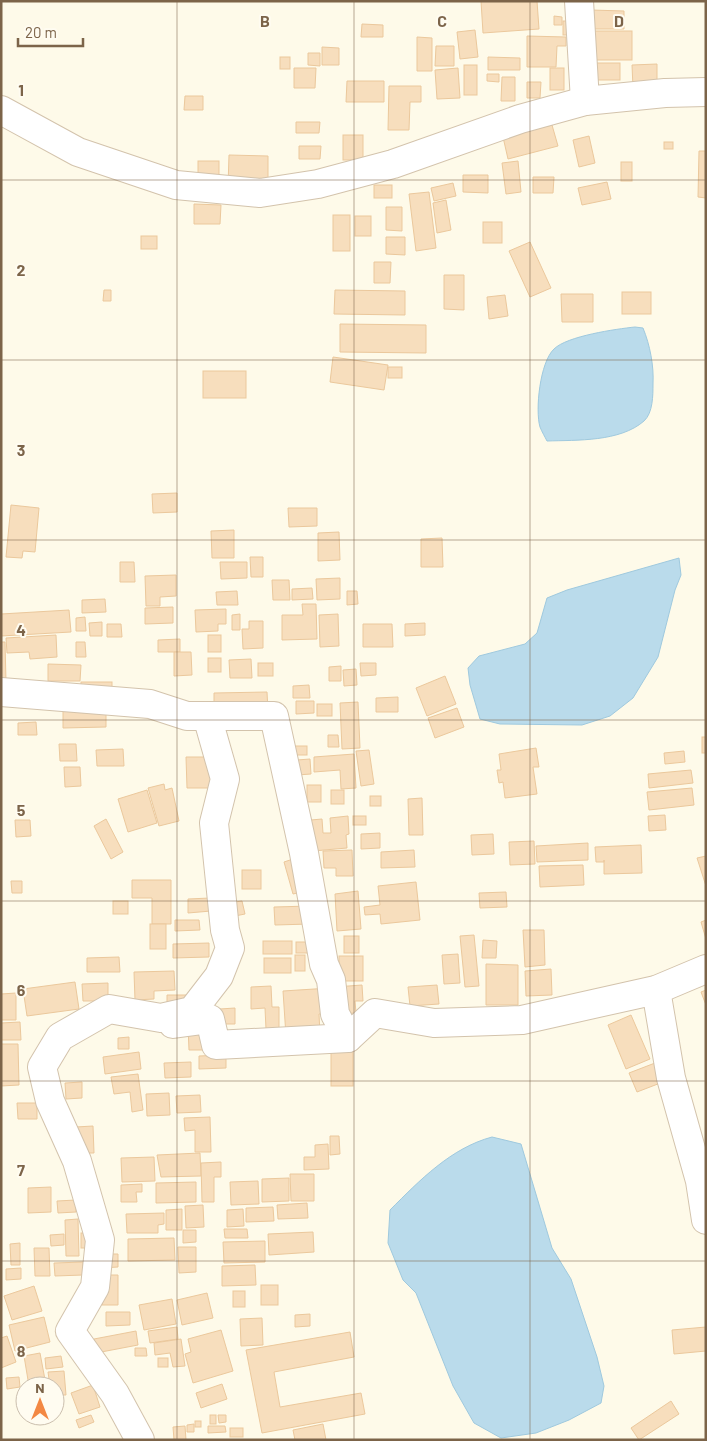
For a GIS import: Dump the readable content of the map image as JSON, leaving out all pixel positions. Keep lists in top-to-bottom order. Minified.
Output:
{"scale_bar":"20 m","north":"top","grid":{"columns":["B","C","D"],"rows":["1","2","3","4","5","6","7","8"]}}
